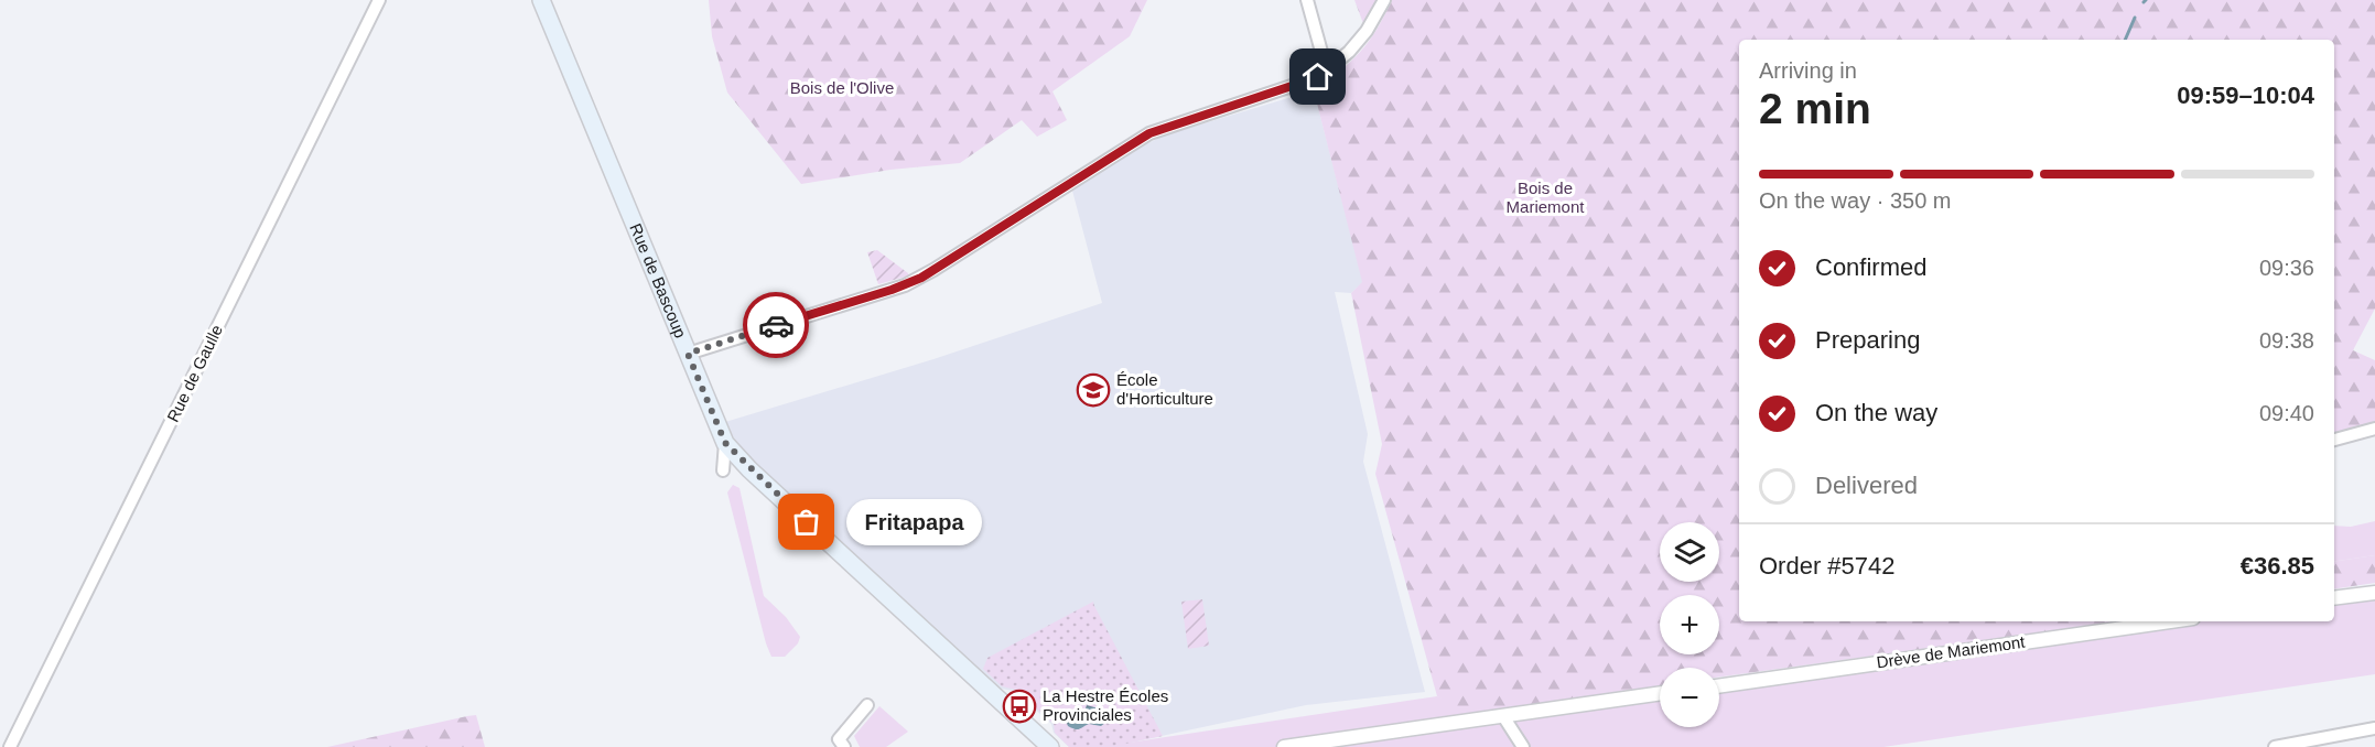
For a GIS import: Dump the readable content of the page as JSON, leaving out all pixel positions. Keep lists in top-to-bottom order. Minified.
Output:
{"streets":{"main road":["Rue de Bascoup"],"street":["Rue de Gaulle","Drève de Mariemont"]},"parks":["Bois de l'Olive","Bois de Mariemont"],"places":{"school or university":["École d'Horticulture"],"other":["Fritapapa"],"bus stop":["La Hestre Écoles Provinciales"]},"page":{"heading":["2 min","Arriving in","09:59–10:04"],"panel":["Order #5742","€36.85"],"bar":"On the way · 350 m","list":[["Confirmed","09:36"],["Preparing","09:38"],["On the way","09:40"],"Delivered"],"bubble":"Fritapapa","map_buttons":["+","−"]}}
